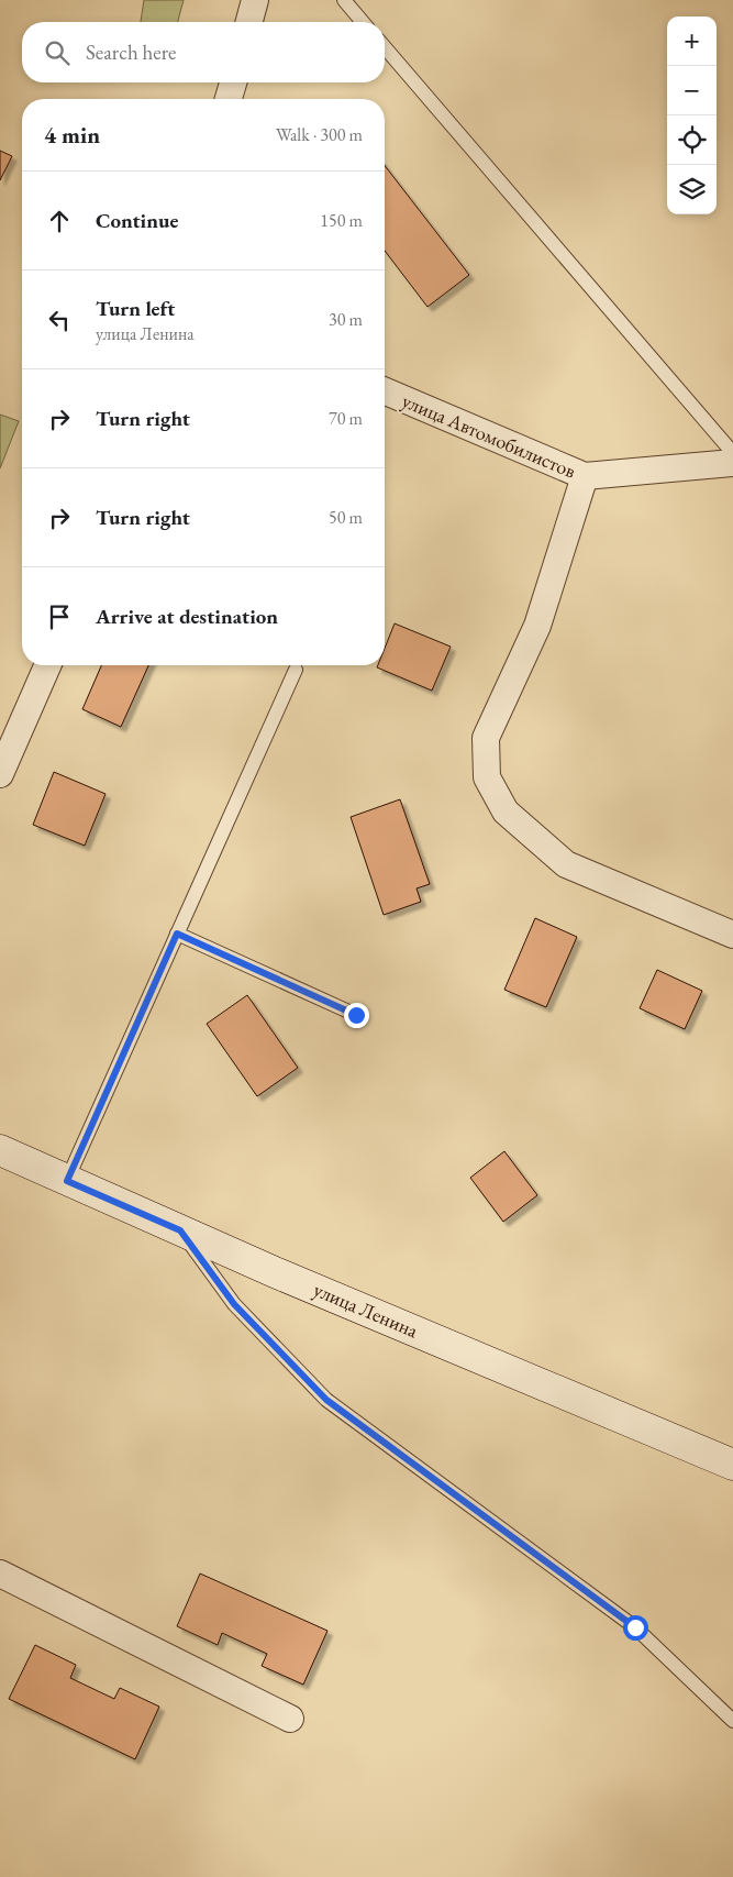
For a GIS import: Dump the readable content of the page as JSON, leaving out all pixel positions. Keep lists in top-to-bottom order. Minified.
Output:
{"streets":{"main road":["улица Ленина"],"street":["улица Автомобилистов"]},"page":{"map_buttons":["+","−"],"search":"Search here","heading":["4 min","Walk · 300 m"],"list":[["Continue","150 m"],["Turn left","улица Ленина","30 m"],["Turn right","70 m"],["Turn right","50 m"],"Arrive at destination"]}}
